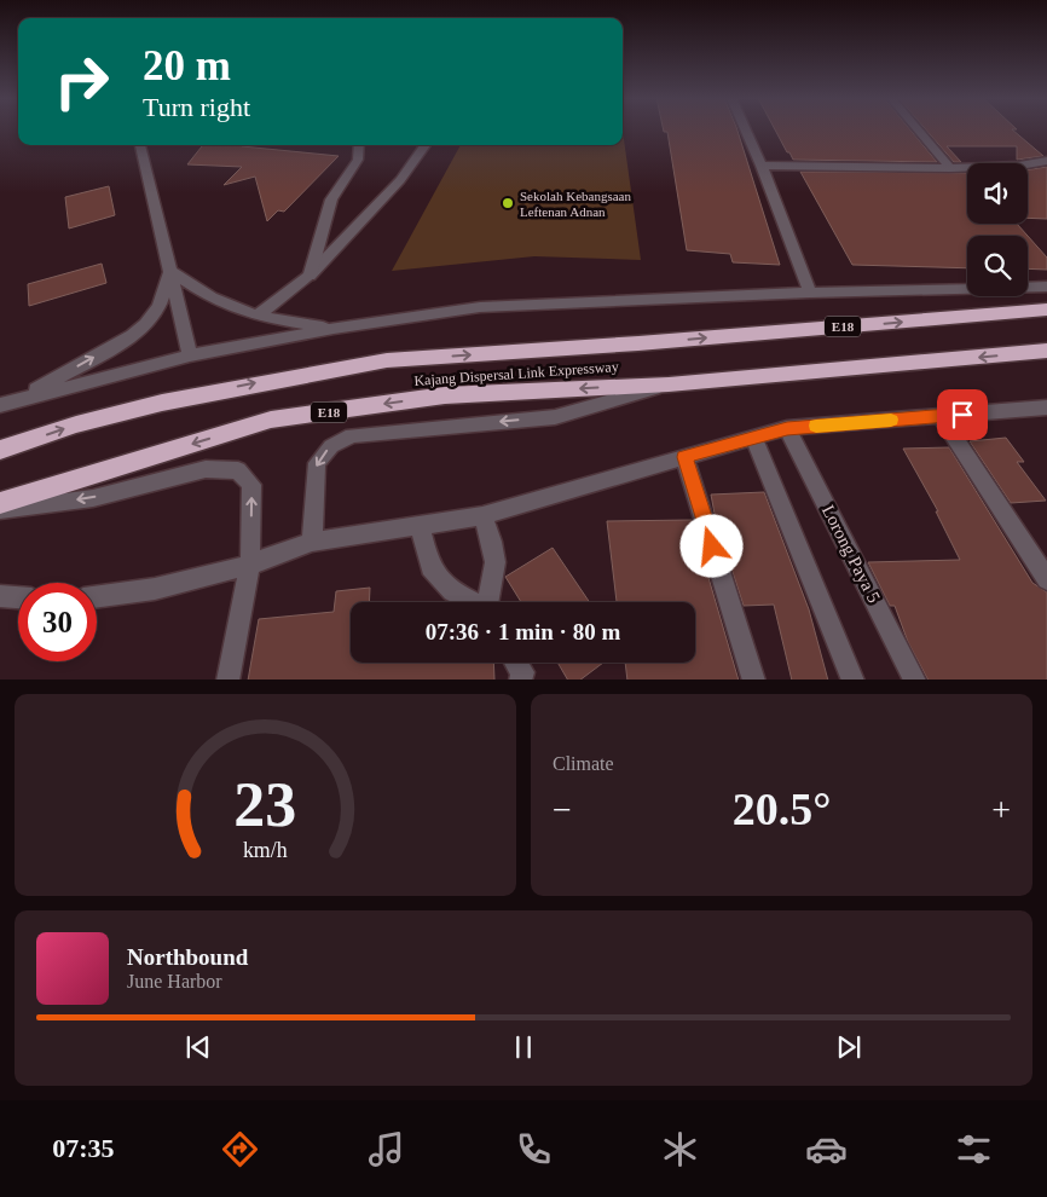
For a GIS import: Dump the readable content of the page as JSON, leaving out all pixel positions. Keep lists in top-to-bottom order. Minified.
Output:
{"streets":{"highway":["E18","Kajang Dispersal Link Expressway"],"street":["Lorong Paya 5"]},"places":["Sekolah Kebangsaan Leftenan Adnan"],"page":{"turn":["20 m","Turn right"],"limit":"30","trip":"07:36 · 1 min · 80 m","tile":"Climate","heat":["−","20.5°","+"],"song":["Northbound","June Harbor"],"tabs":"07:35","gauge":["23","km/h"]}}
